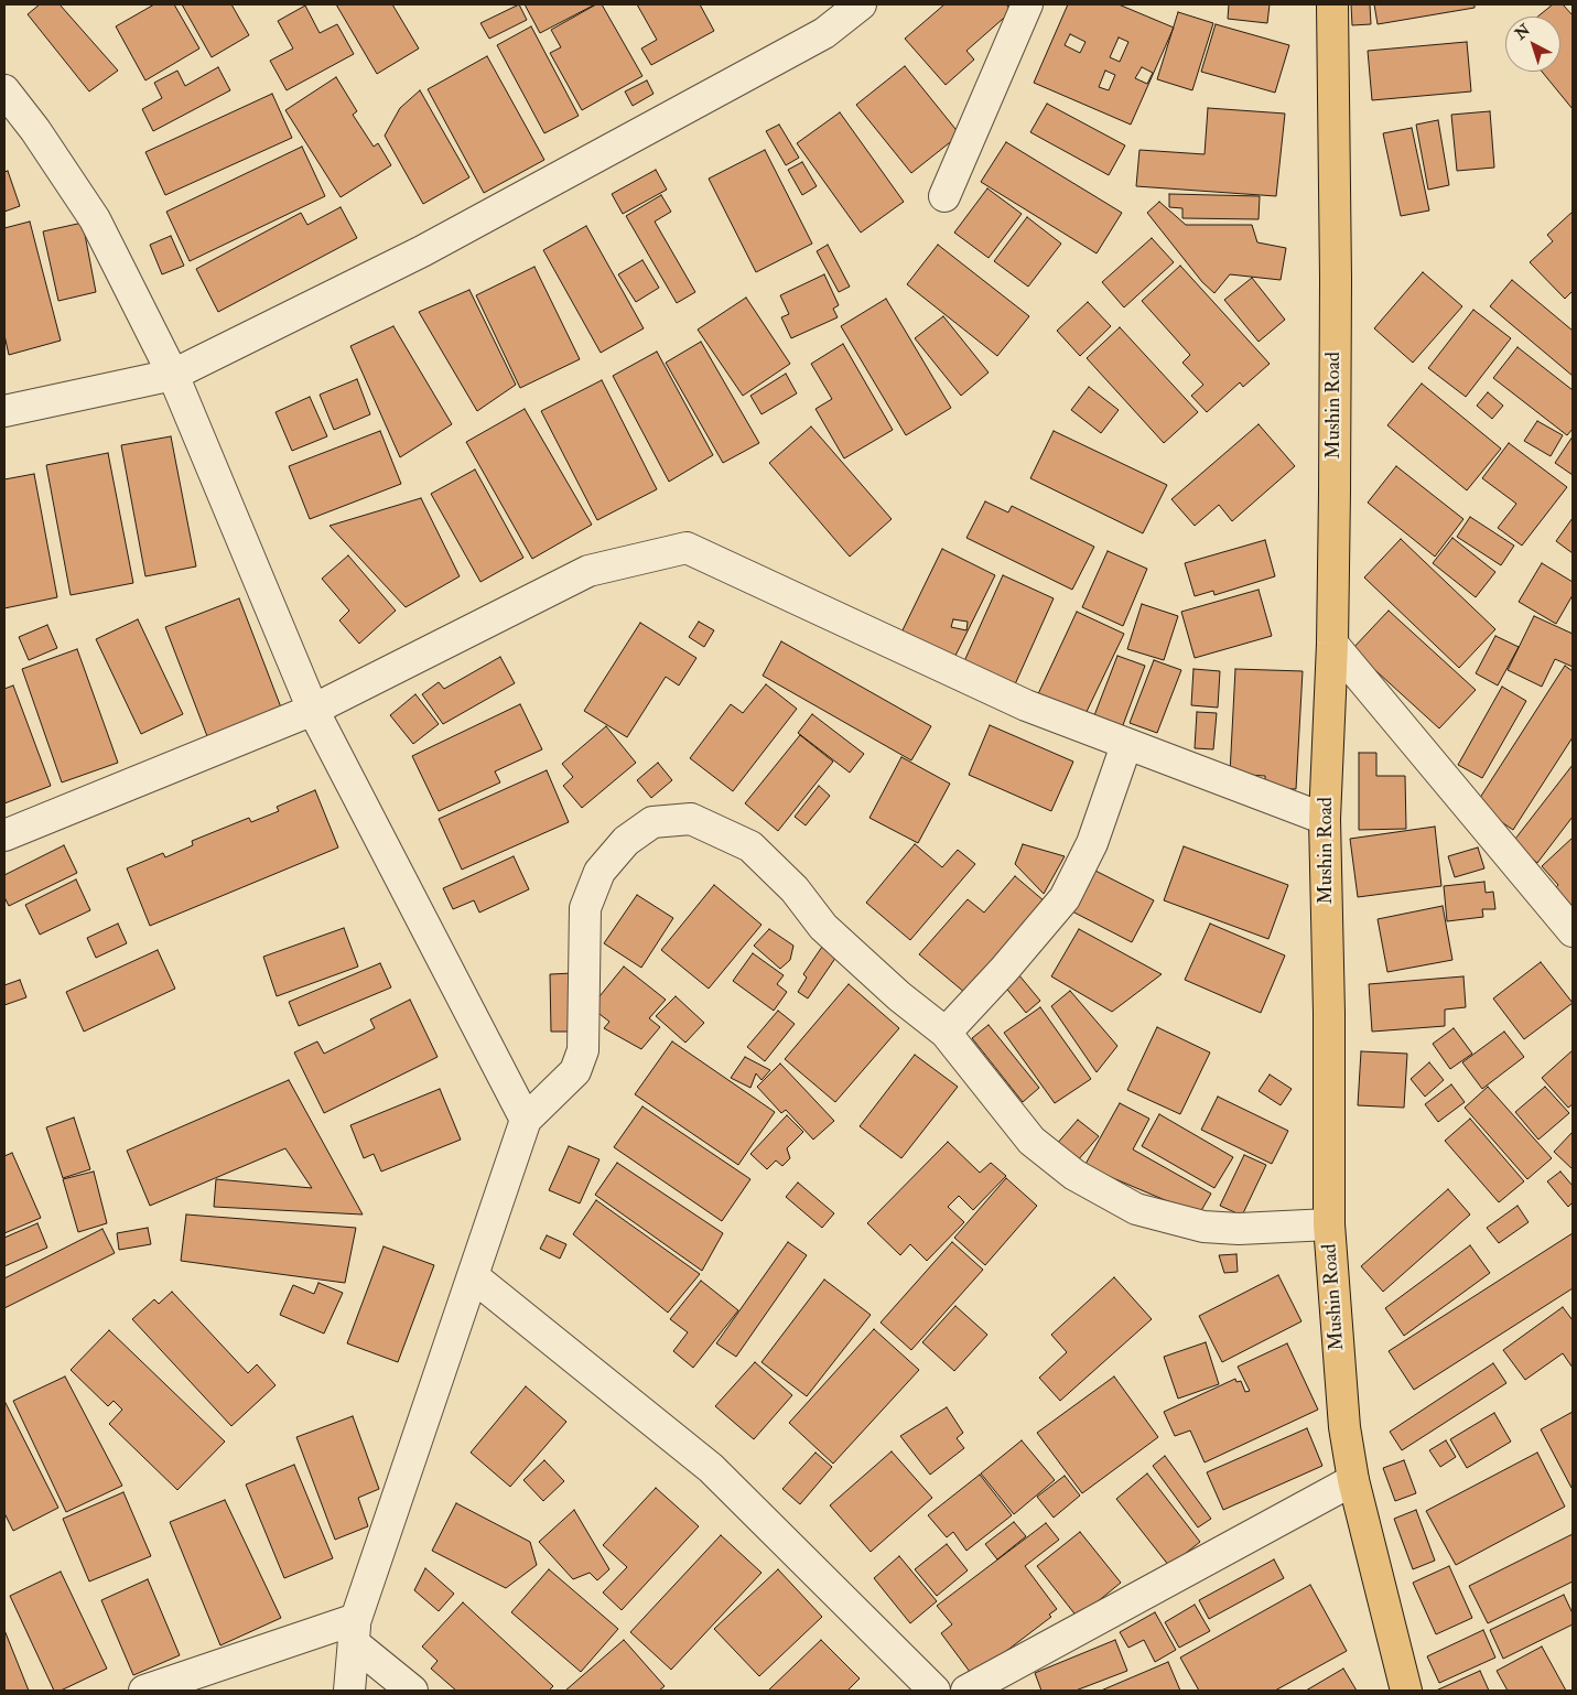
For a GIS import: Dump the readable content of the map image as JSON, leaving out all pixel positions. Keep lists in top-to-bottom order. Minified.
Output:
{"streets":{"main road":["Mushin Road"]},"north":"top left"}
